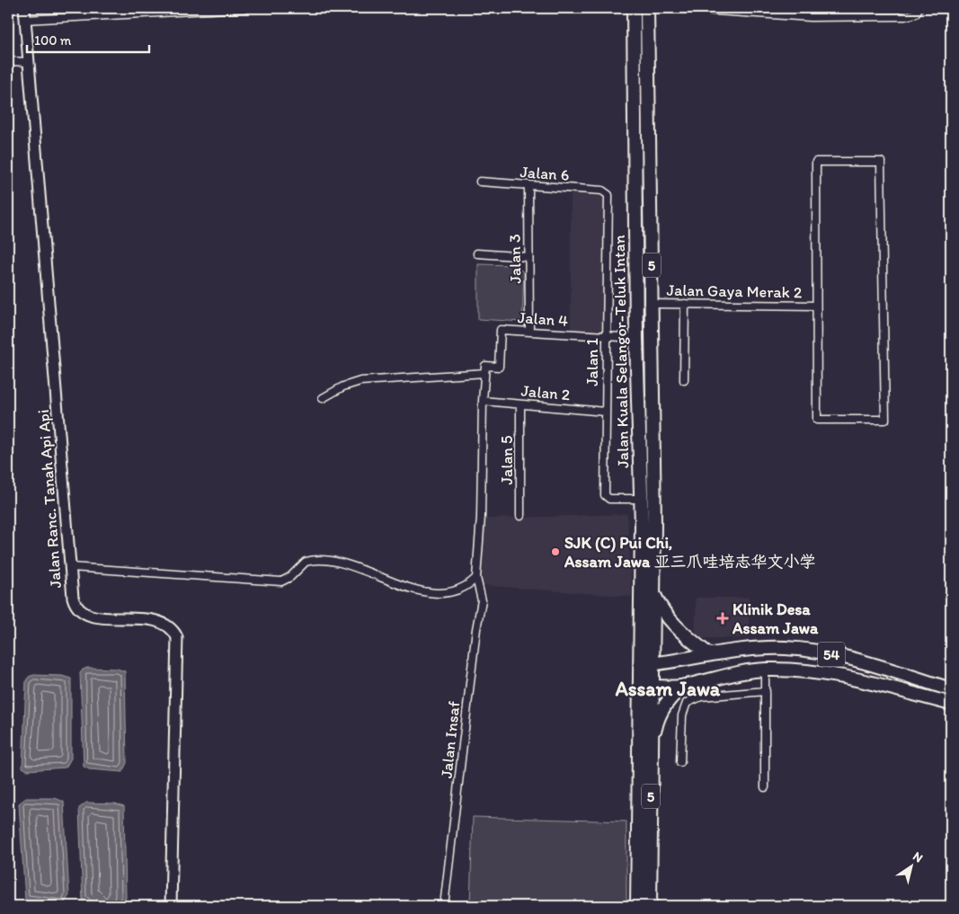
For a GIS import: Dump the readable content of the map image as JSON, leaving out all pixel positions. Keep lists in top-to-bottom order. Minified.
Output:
{"streets":{"highway":["5","Jalan Kuala Selangor-Teluk Intan","54"],"street":["Jalan 6","Jalan 3","Jalan Gaya Merak 2","Jalan 4","Jalan 1","Jalan 2","Jalan 5","Jalan Ranc. Tanah Api Api","Jalan Insaf"]},"crossings":[["Jalan 6","Jalan 3"],["Jalan 6","Jalan 1"],["Jalan 3","Jalan 4"],["5","Jalan Kuala Selangor-Teluk Intan"],["5","54"],["Jalan Gaya Merak 2","Jalan Kuala Selangor-Teluk Intan"],["Jalan 4","Jalan Kuala Selangor-Teluk Intan"],["Jalan 4","Jalan 1"],["Jalan 4","Jalan Insaf"],["Jalan Kuala Selangor-Teluk Intan","Jalan 1"],["Jalan Kuala Selangor-Teluk Intan","54"],["Jalan 1","Jalan 2"],["Jalan 2","Jalan 5"],["Jalan 2","Jalan Insaf"]],"districts":["Assam Jawa"],"places":{"other":["SJK (C) Pui Chi, Assam Jawa 亚三爪哇培志华文小学"],"health":["Klinik Desa Assam Jawa"]},"scale_bar":"100 m","north":"top right"}
